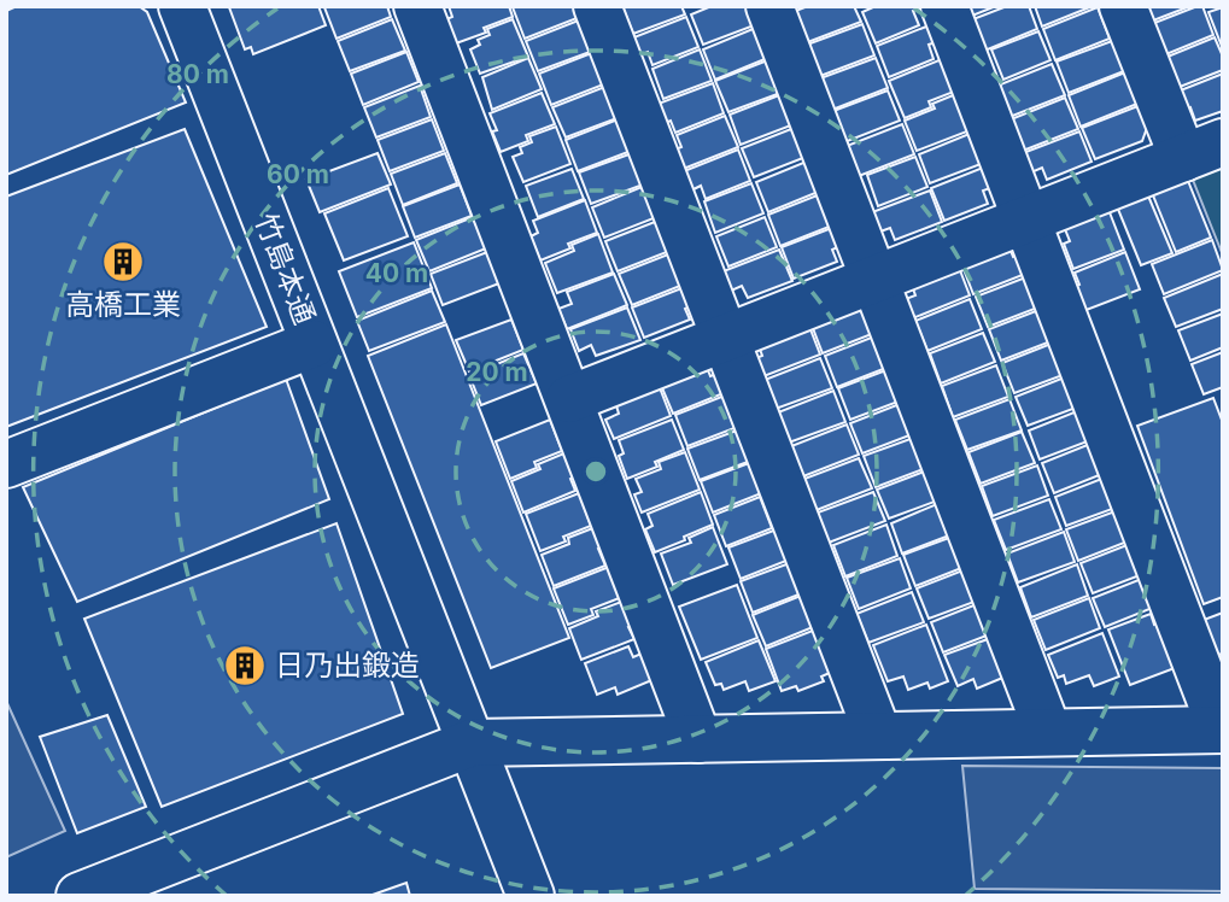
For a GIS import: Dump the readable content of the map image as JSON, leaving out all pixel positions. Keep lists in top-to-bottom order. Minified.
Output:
{"streets":{"street":["竹島本通"]},"places":{"building":["高橋工業","日乃出鍛造"]},"rings":["80 m","60 m","40 m","20 m"]}
